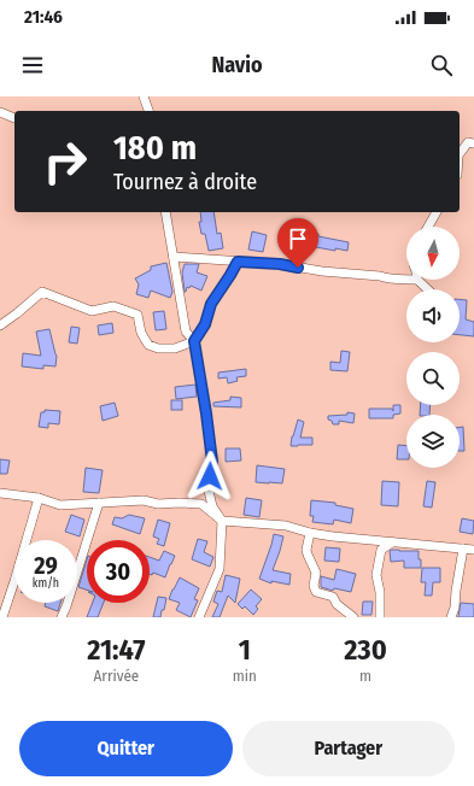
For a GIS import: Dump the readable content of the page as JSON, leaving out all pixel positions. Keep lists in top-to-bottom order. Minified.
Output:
{"north":"bottom","page":{"status":"21:46","header":"Navio","turn":["180 m","Tournez à droite"],"speed":"29 km/h","limit":"30","eta":["21:47","Arrivée","1","min","230","m"],"buttons":["Quitter","Partager"]}}
